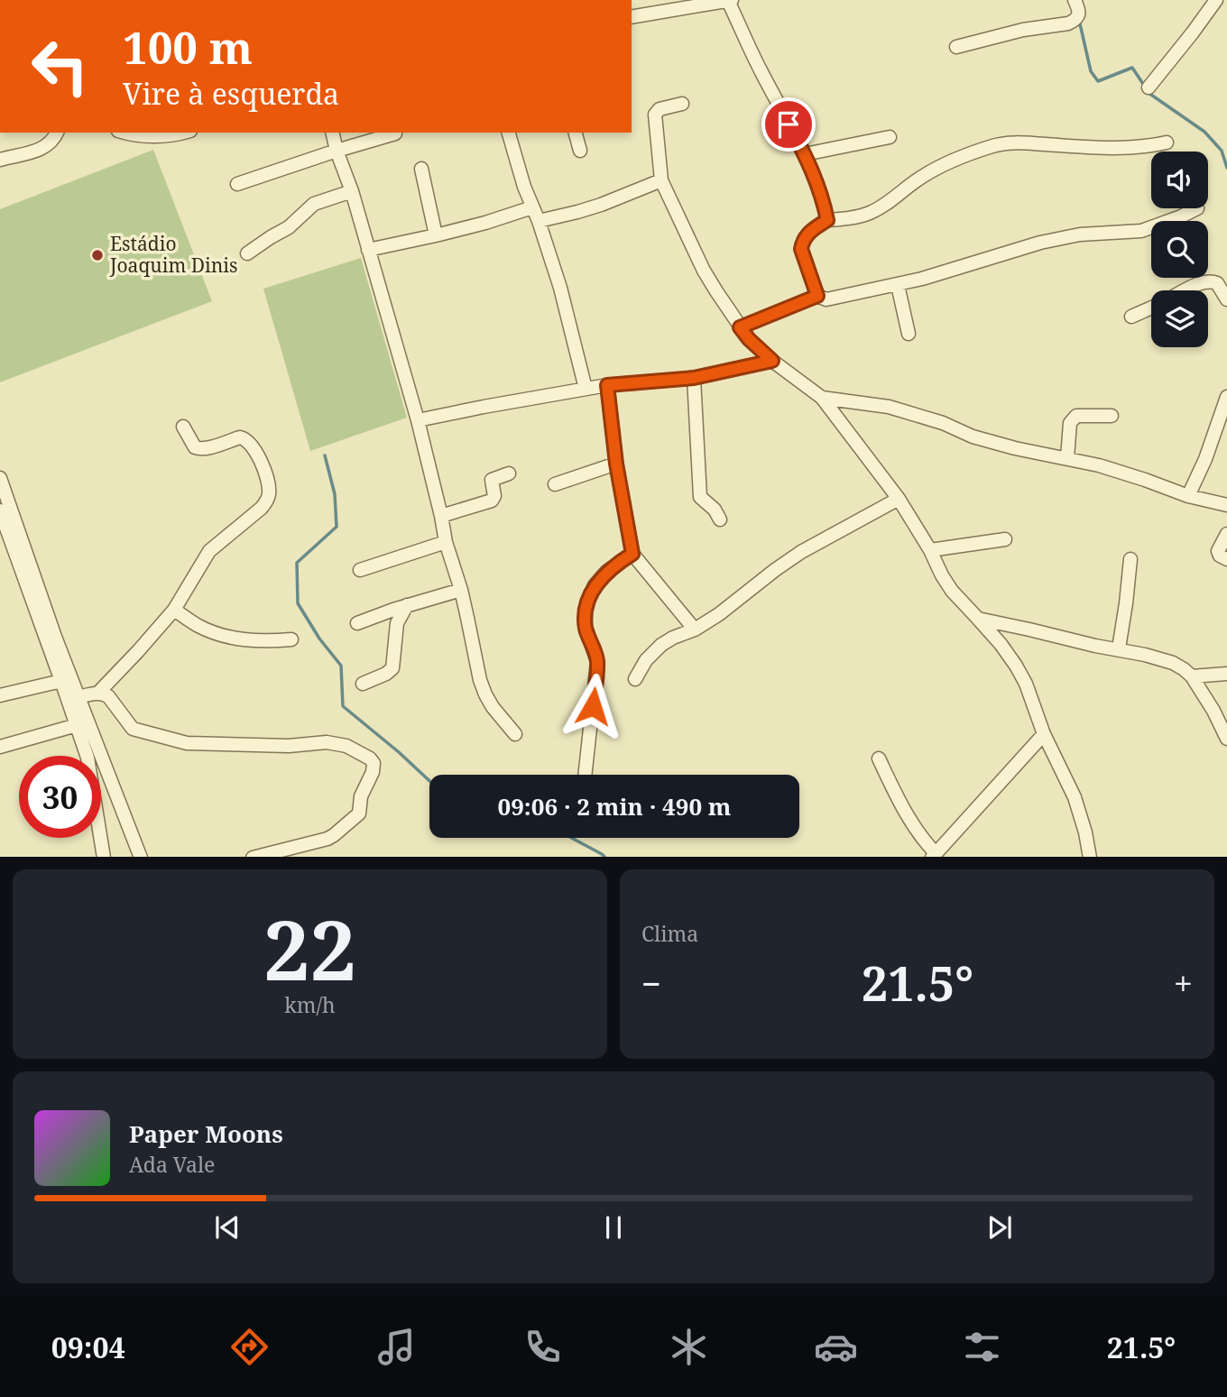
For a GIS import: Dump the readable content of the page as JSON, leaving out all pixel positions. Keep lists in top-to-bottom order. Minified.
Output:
{"places":["Estádio Joaquim Dinis"],"page":{"turn":["100 m","Vire à esquerda"],"limit":"30","trip":"09:06 · 2 min · 490 m","tile":[["22","km/h"],"Clima"],"heat":["−","21.5°","+"],"song":["Paper Moons","Ada Vale"],"tabs":["09:04","21.5°"]}}
